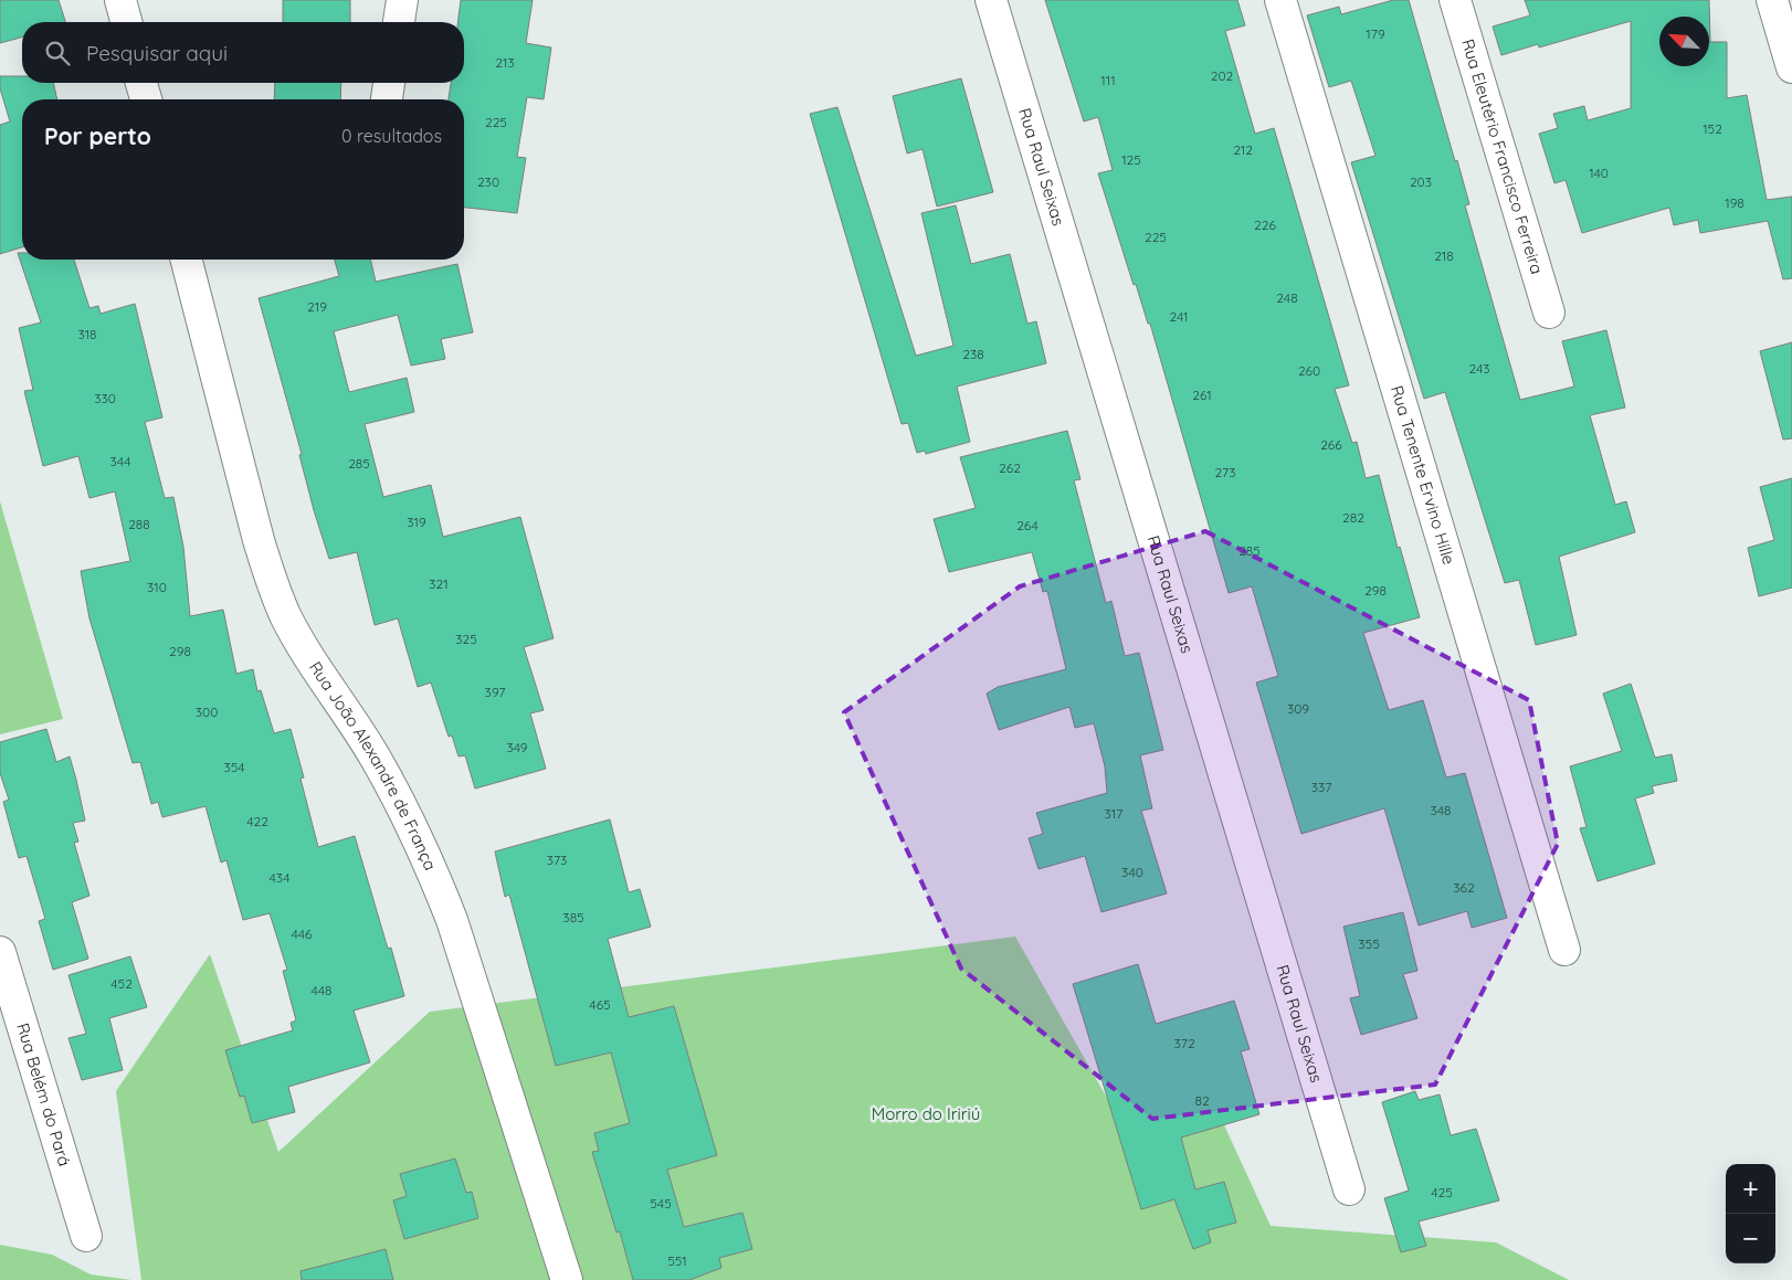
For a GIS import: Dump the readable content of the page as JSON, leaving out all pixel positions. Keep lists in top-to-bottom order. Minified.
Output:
{"streets":{"street":["Rua Eleutério Francisco Ferreira","Rua Raul Seixas","Rua Tenente Ervino Hille","Rua João Alexandre de França","Rua Belém do Pará"]},"parks":["Morro do Iririú"],"house_numbers":["179","213","202","111","225","152","212","125","140","230","203","198","226","225","218","248","219","241","318","238","243","260","261","330","266","344","285","262","273","282","319","288","264","285","321","310","298","325","298","397","309","300","349","354","337","348","317","422","373","340","434","362","385","446","355","452","448","465","372","82","425","545","551"],"north":"top left","page":{"search":"Pesquisar aqui","heading":["Por perto","0 resultados"],"map_buttons":["+","−"]}}
